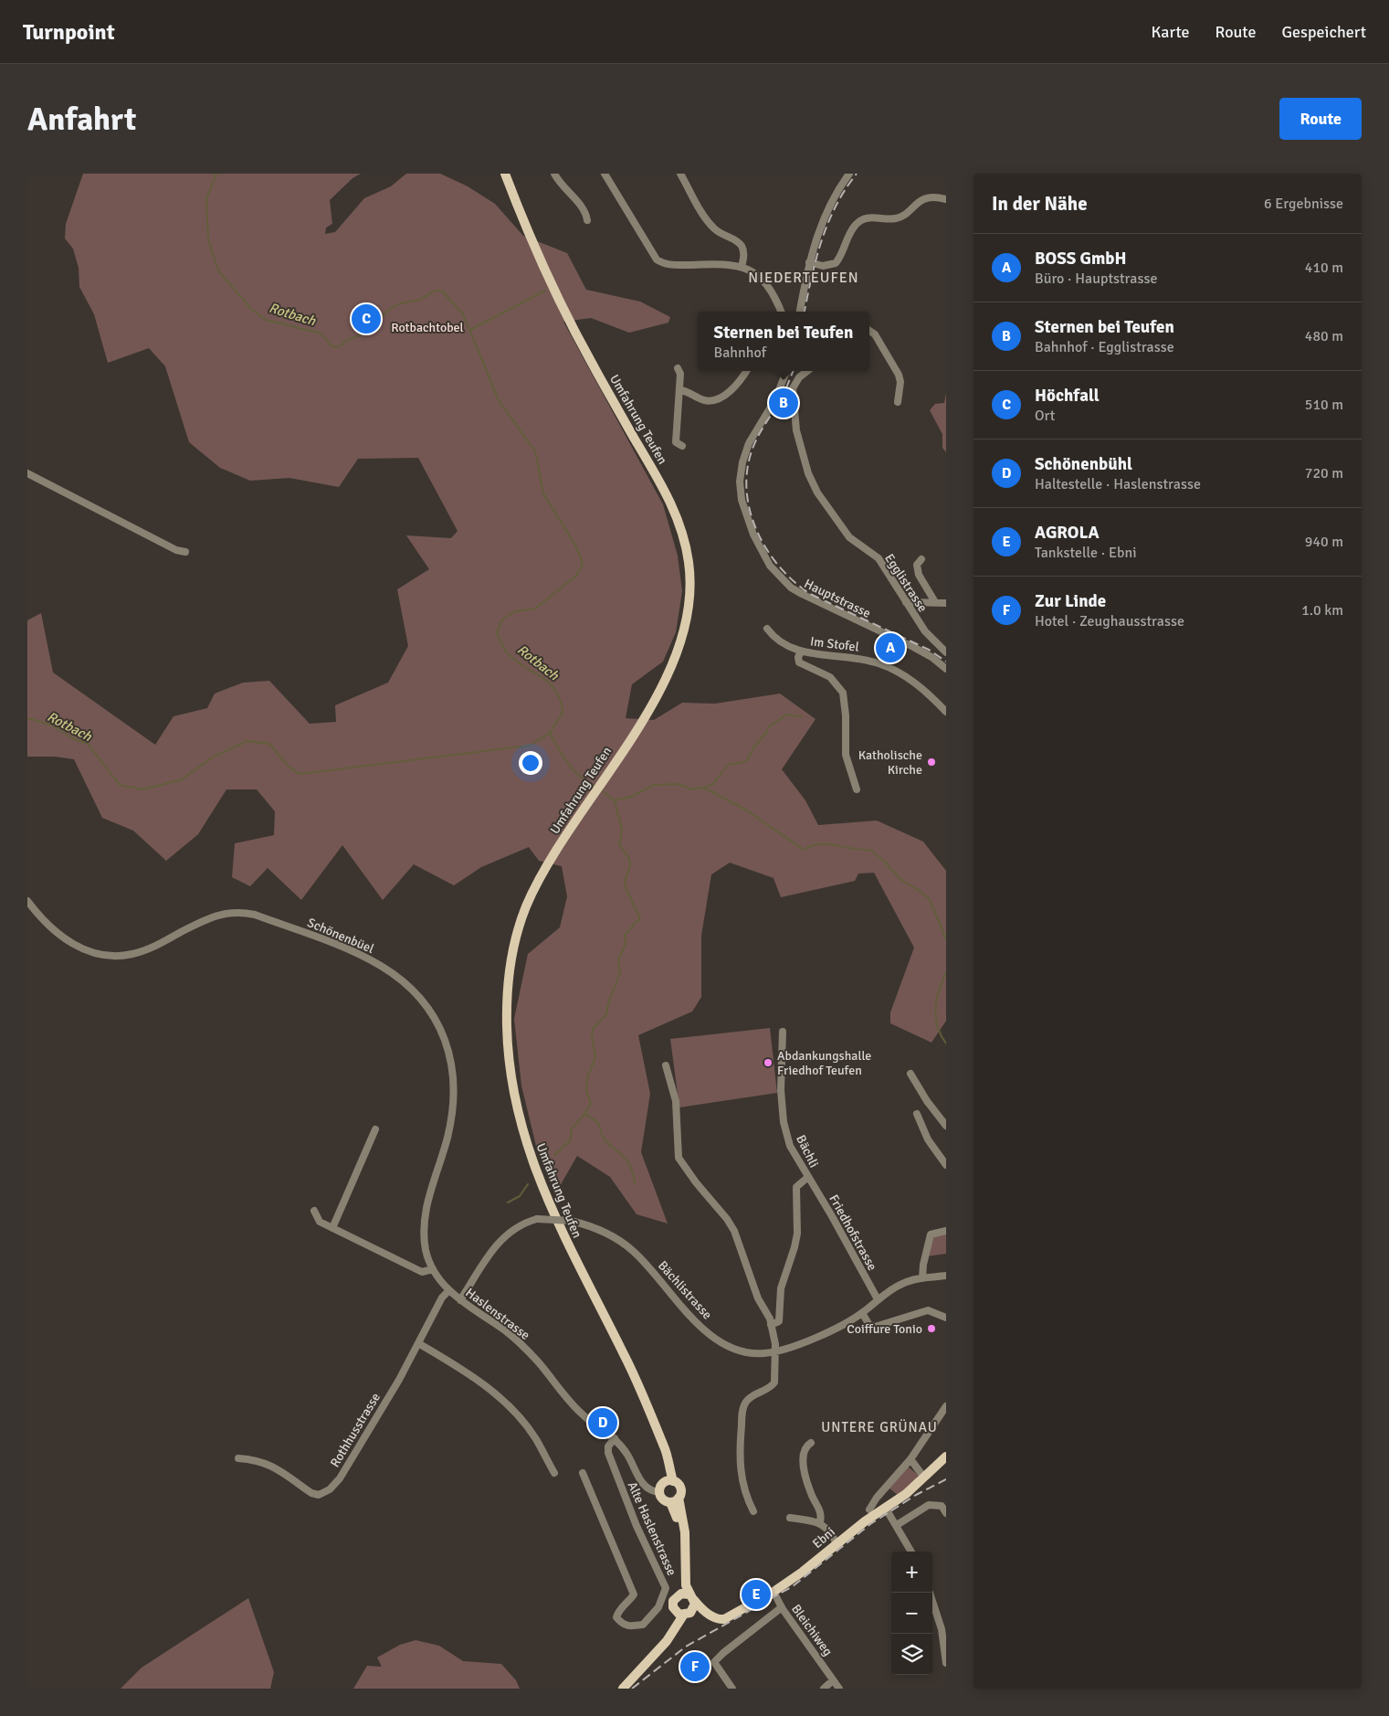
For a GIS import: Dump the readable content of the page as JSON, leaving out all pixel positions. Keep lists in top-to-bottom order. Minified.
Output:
{"streets":{"main road":["Umfahrung Teufen","Ebni"],"street":["Egglistrasse","Hauptstrasse","Im Stofel","Schönenbüel","Bächli","Friedhofstrasse","Bächlistrasse","Haslenstrasse","Rothhusstrasse","Alte Haslenstrasse","Bleichiweg"]},"crossings":[["Umfahrung Teufen","Haslenstrasse"],["Schönenbüel","Haslenstrasse"],["Bächli","Friedhofstrasse"],["Friedhofstrasse","Bächlistrasse"],["Bächlistrasse","Haslenstrasse"],["Haslenstrasse","Rothhusstrasse"],["Haslenstrasse","Alte Haslenstrasse"],["Ebni","Bleichiweg"]],"districts":["NIEDERTEUFEN","UNTERE GRÜNAU"],"water":["Rotbach"],"parks":["Rotbachtobel"],"places":["Katholische Kirche","Abdankungshalle Friedhof Teufen","Coiffure Tonio"],"page":{"header":"Turnpoint","nav":["Karte","Route","Gespeichert"],"buttons":"Route","title":"Anfahrt","heading":["In der Nähe","6 Ergebnisse"],"list":[{"mark":"A","name":"BOSS GmbH","note":"Büro · Hauptstrasse","value":"410 m"},{"mark":"B","name":"Sternen bei Teufen","note":"Bahnhof · Egglistrasse","value":"480 m"},{"mark":"C","name":"Höchfall","note":"Ort","value":"510 m"},{"mark":"D","name":"Schönenbühl","note":"Haltestelle · Haslenstrasse","value":"720 m"},{"mark":"E","name":"AGROLA","note":"Tankstelle · Ebni","value":"940 m"},{"mark":"F","name":"Zur Linde","note":"Hotel · Zeughausstrasse","value":"1.0 km"}],"pins":["C","B","A","D","E","F"],"popup":["Sternen bei Teufen","Bahnhof"],"map_buttons":["+","−"]}}
